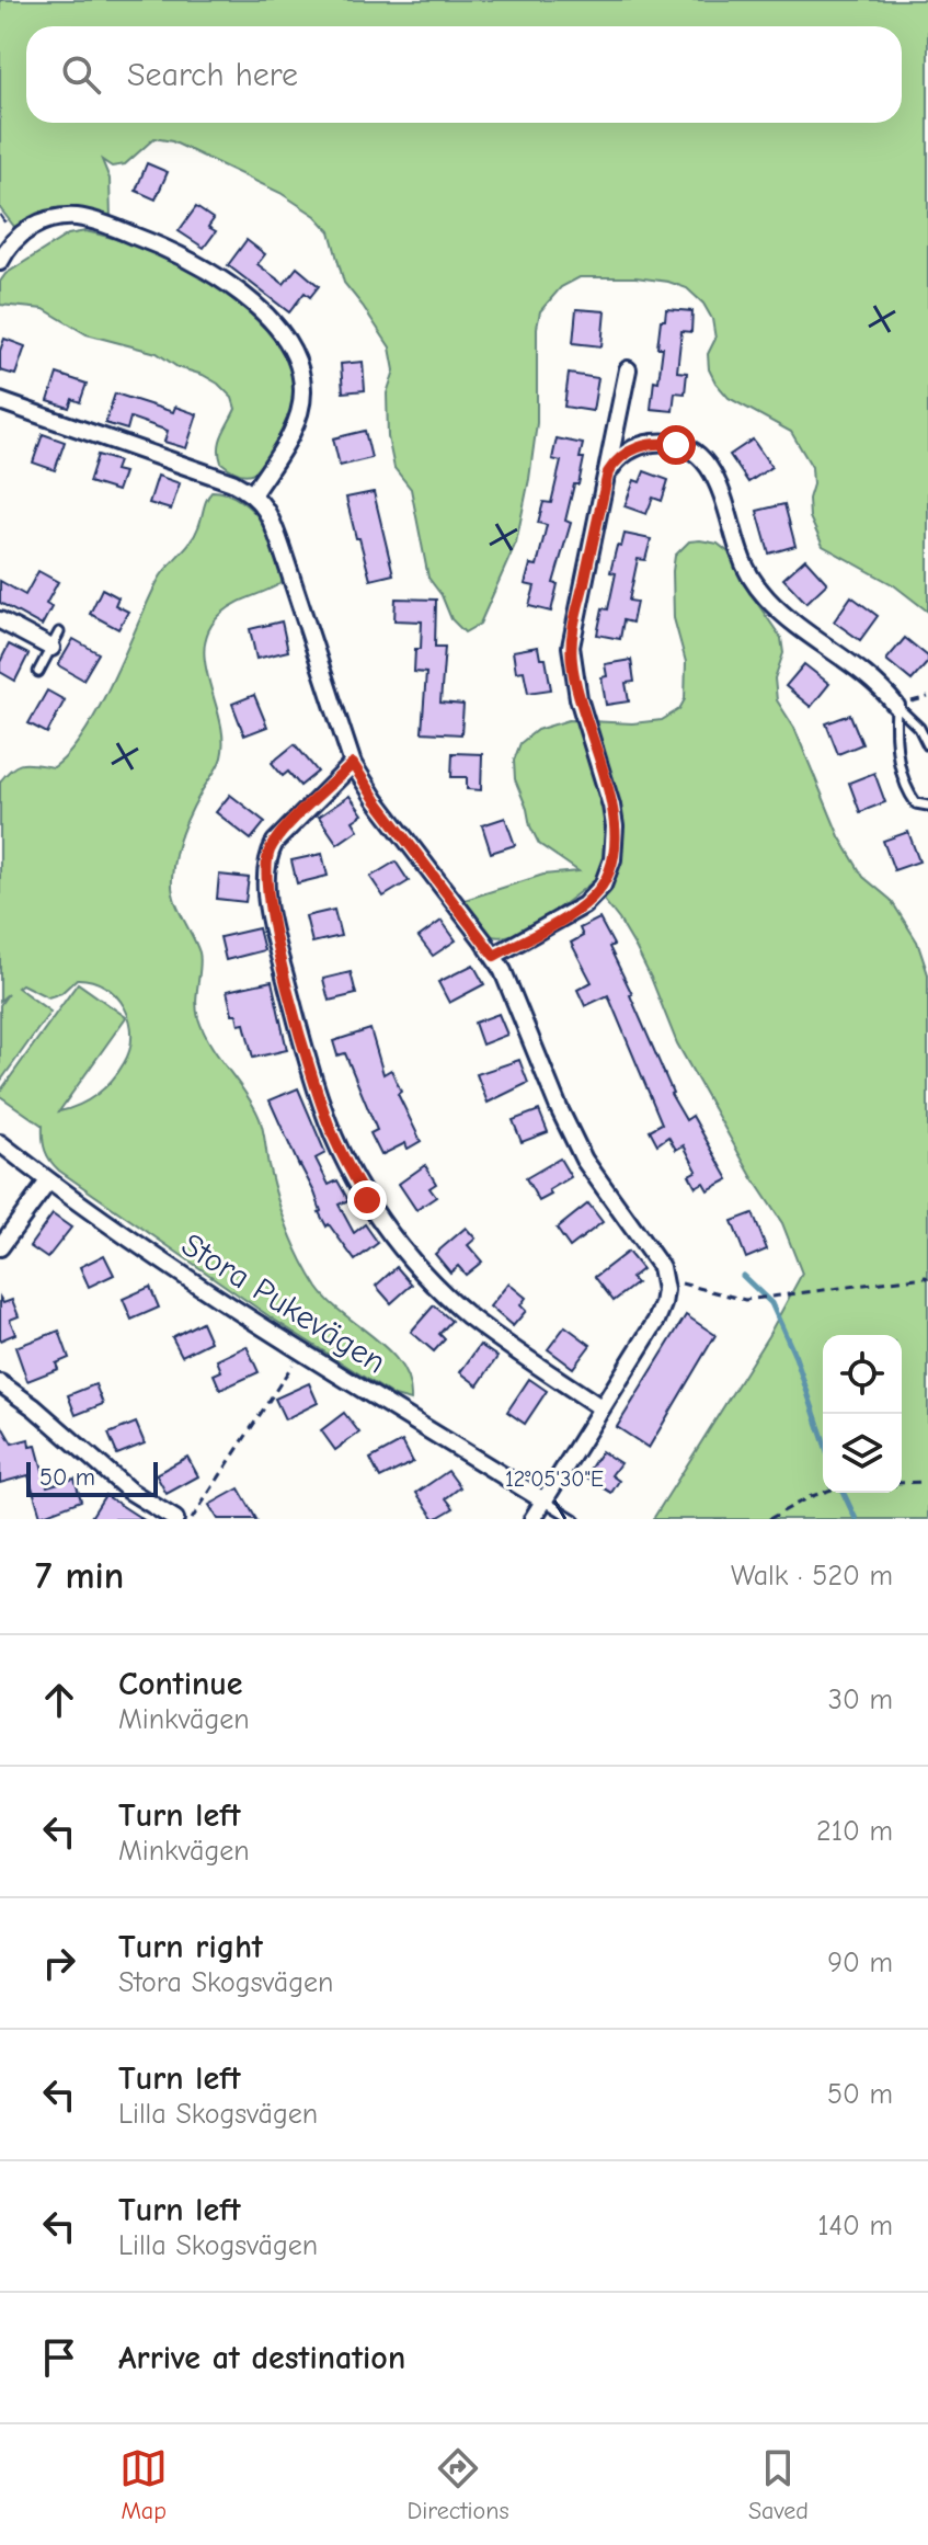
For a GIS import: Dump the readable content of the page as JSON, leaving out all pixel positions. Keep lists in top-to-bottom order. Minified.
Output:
{"streets":{"street":["Stora Pukevägen"]},"scale_bar":"50 m","page":{"search":"Search here","scale":"50 m","heading":["7 min","Walk · 520 m"],"list":[["Continue","Minkvägen","30 m"],["Turn left","Minkvägen","210 m"],["Turn right","Stora Skogsvägen","90 m"],["Turn left","Lilla Skogsvägen","50 m"],["Turn left","Lilla Skogsvägen","140 m"],"Arrive at destination"],"nav":["Map","Directions","Saved"]},"coordinates":["12°05'30\"E"]}
